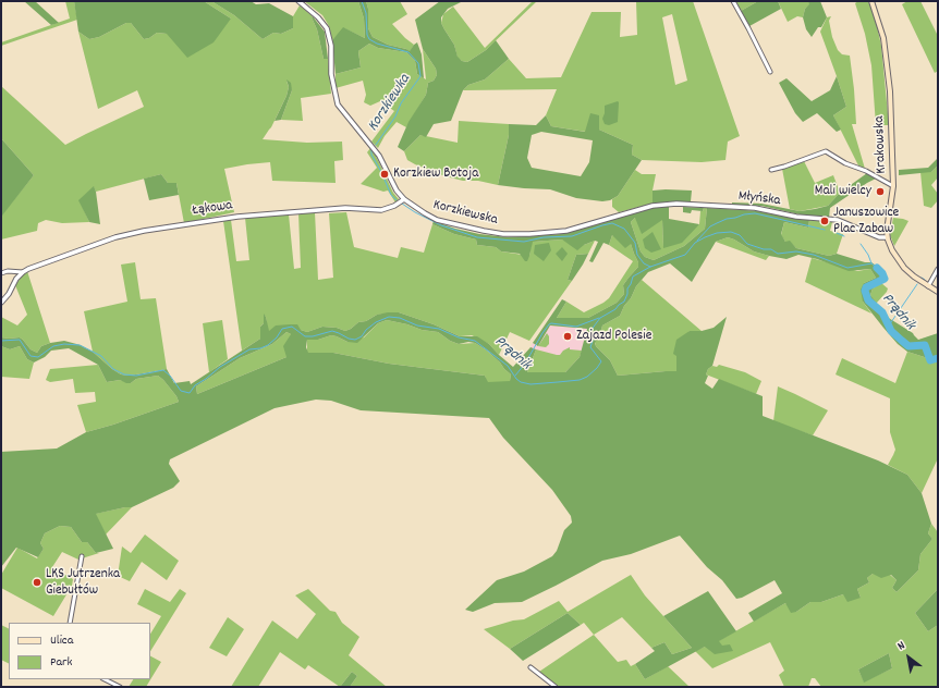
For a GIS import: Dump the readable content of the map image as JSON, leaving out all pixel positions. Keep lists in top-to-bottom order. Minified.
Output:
{"streets":{"main road":["Krakowska"],"street":["Młyńska","Łąkowa","Korzkiewska"]},"crossings":[["Krakowska","Młyńska"],["Młyńska","Korzkiewska"],["Łąkowa","Korzkiewska"]],"water":["Korzkiewka","Prądnik"],"places":["Korzkiew Botoja","Mali wielcy","Januszowice Plac Zabaw","Zajazd Polesie","LKS Jutrzenka Giebułtów"],"legend":["Ulica","Park"],"north":"top left"}
